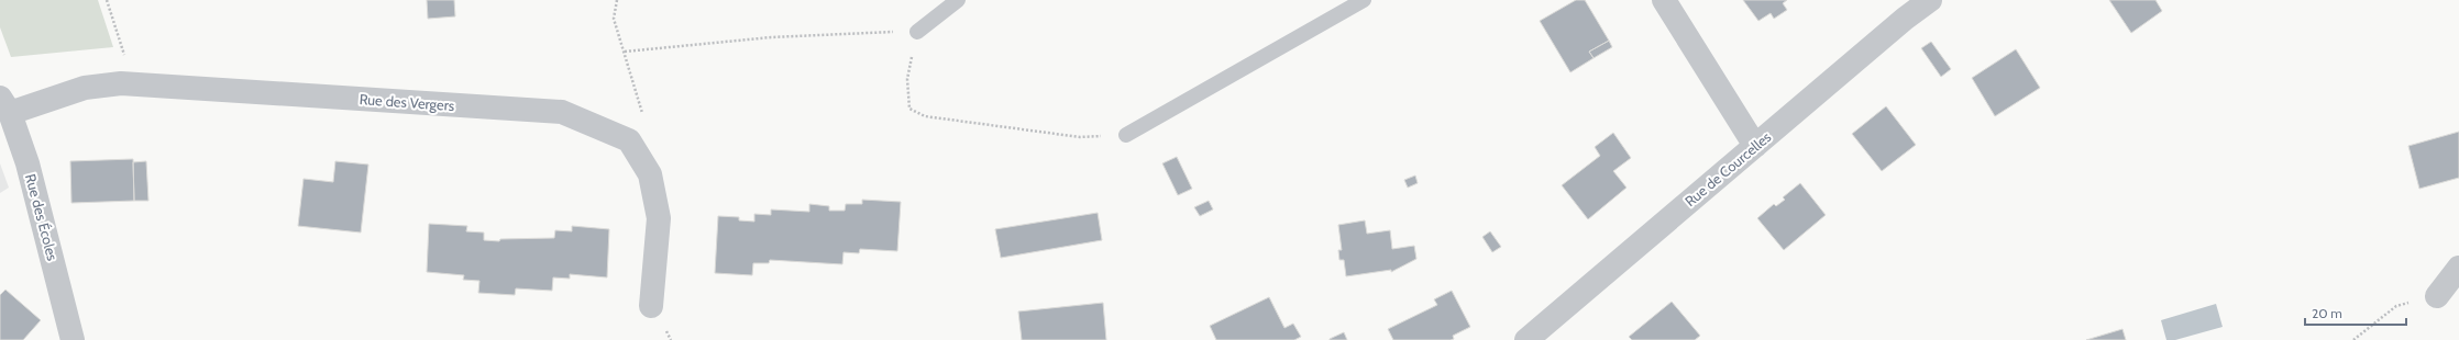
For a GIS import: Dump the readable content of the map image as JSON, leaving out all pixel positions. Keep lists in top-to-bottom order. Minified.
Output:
{"streets":{"street":["Rue des Vergers","Rue de Courcelles","Rue des Écoles"]},"crossings":[["Rue des Vergers","Rue des Écoles"]],"scale_bar":"20 m"}
